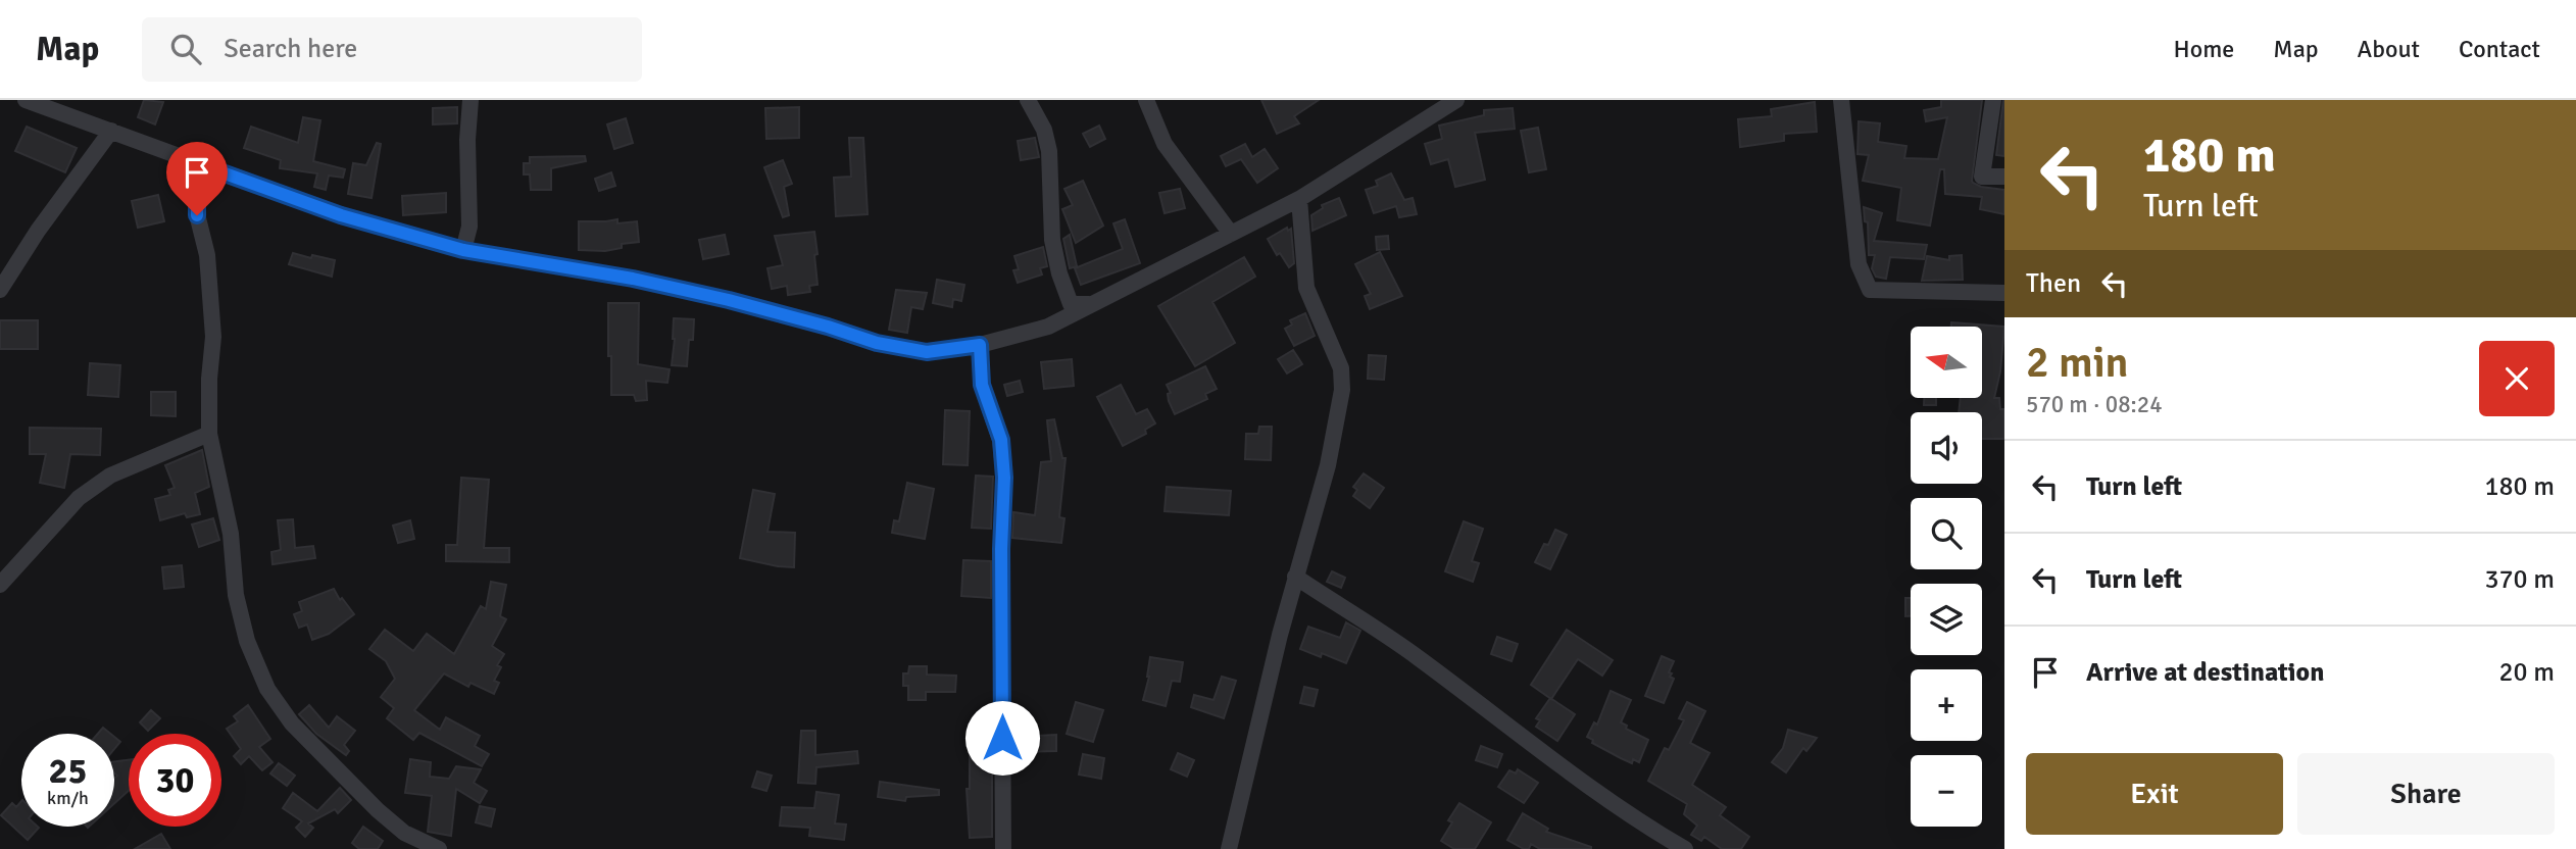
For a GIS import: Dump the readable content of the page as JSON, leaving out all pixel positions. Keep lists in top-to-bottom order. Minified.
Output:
{"north":"left","page":{"header":"Map","search":"Search here","nav":["Home","Map","About","Contact"],"turn":["180 m","Turn left"],"then":"Then","heading":["2 min","570 m · 08:24"],"map_buttons":["+","−"],"list":[{"name":"Turn left","value":"180 m"},{"name":"Turn left","value":"370 m"},{"name":"Arrive at destination","value":"20 m"}],"speed":"25 km/h","limit":"30","buttons":["Exit","Share"]}}
